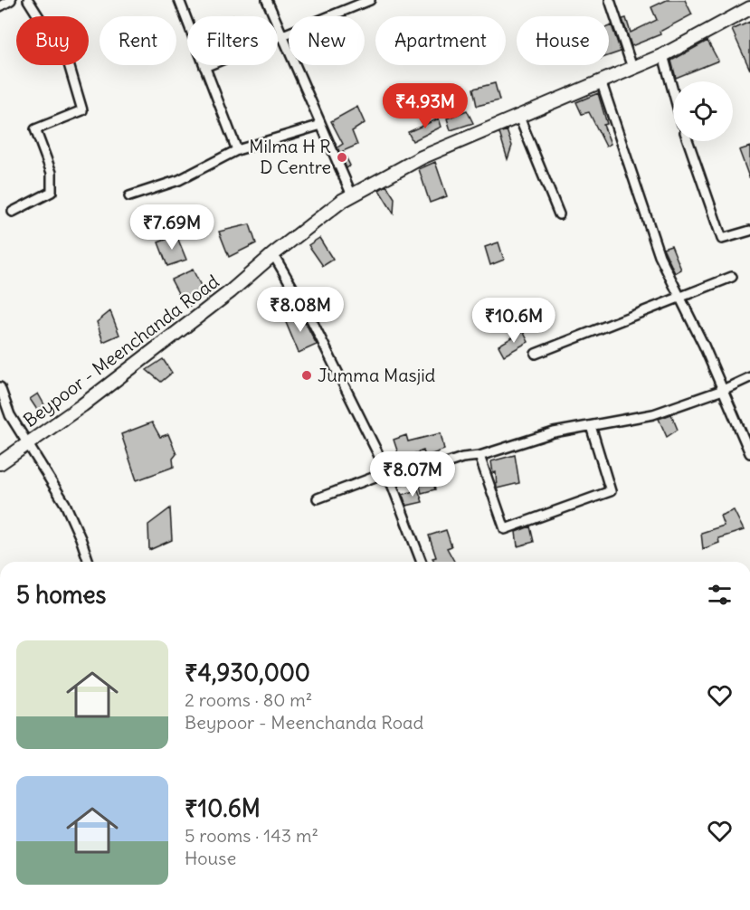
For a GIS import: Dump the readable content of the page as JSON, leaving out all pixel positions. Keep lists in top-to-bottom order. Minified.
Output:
{"streets":{"main road":["Beypoor - Meenchanda Road"]},"places":["Milma H R D Centre","Jumma Masjid"],"page":{"chip":["Buy","Rent","Filters","New","Apartment","House"],"price":["₹4.93M","₹7.69M","₹8.08M","₹10.6M","₹8.07M"],"heading":"5 homes","list":[{"name":"₹4,930,000","note":"2 rooms · 80 m² · Beypoor - Meenchanda Road"},{"name":"₹10.6M","note":"5 rooms · 143 m² · House"}]}}
